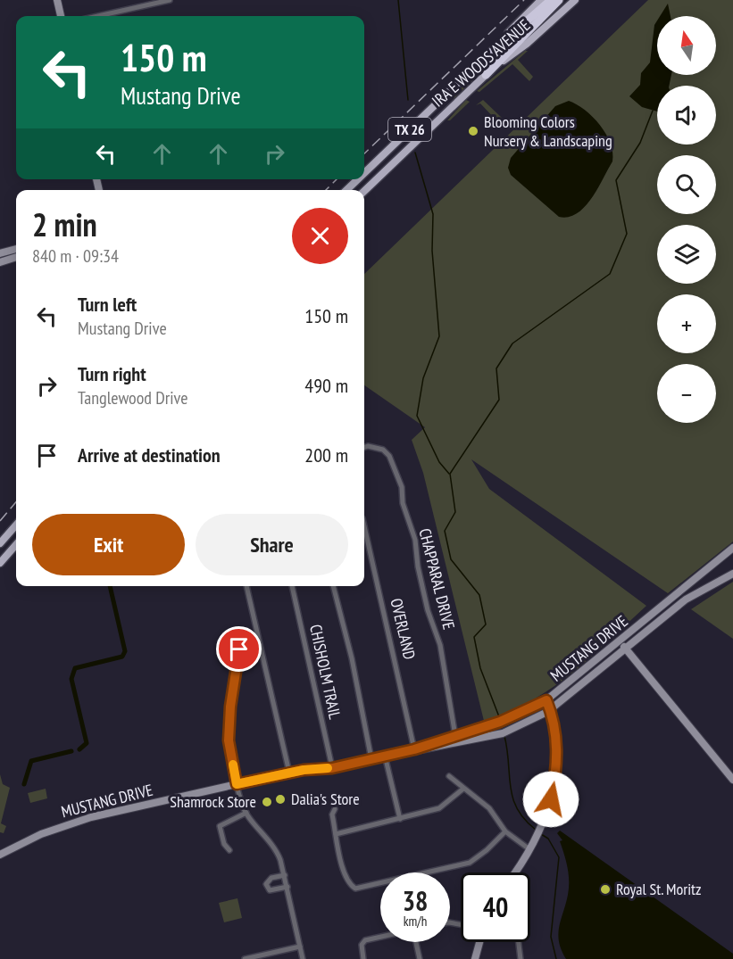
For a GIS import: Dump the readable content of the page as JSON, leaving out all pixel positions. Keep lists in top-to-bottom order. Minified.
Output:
{"streets":{"highway":["TX 26"],"main road":["IRA E WOODS AVENUE","MUSTANG DRIVE"],"street":["CHAPPARAL DRIVE","OVERLAND","CHISHOLM TRAIL"]},"crossings":[["IRA E WOODS AVENUE","TX 26"],["CHAPPARAL DRIVE","MUSTANG DRIVE"],["OVERLAND","MUSTANG DRIVE"],["MUSTANG DRIVE","CHISHOLM TRAIL"]],"places":["Blooming Colors Nursery & Landscaping","Dalia's Store","Shamrock Store","Royal St. Moritz"],"north":"top","page":{"map_buttons":["+","−"],"turn":["150 m","Mustang Drive"],"heading":["2 min","840 m · 09:34"],"list":[{"name":"Turn left","note":"Mustang Drive","value":"150 m"},{"name":"Turn right","note":"Tanglewood Drive","value":"490 m"},{"name":"Arrive at destination","value":"200 m"}],"buttons":["Exit","Share"],"speed":"38 km/h","limit":"40"}}
